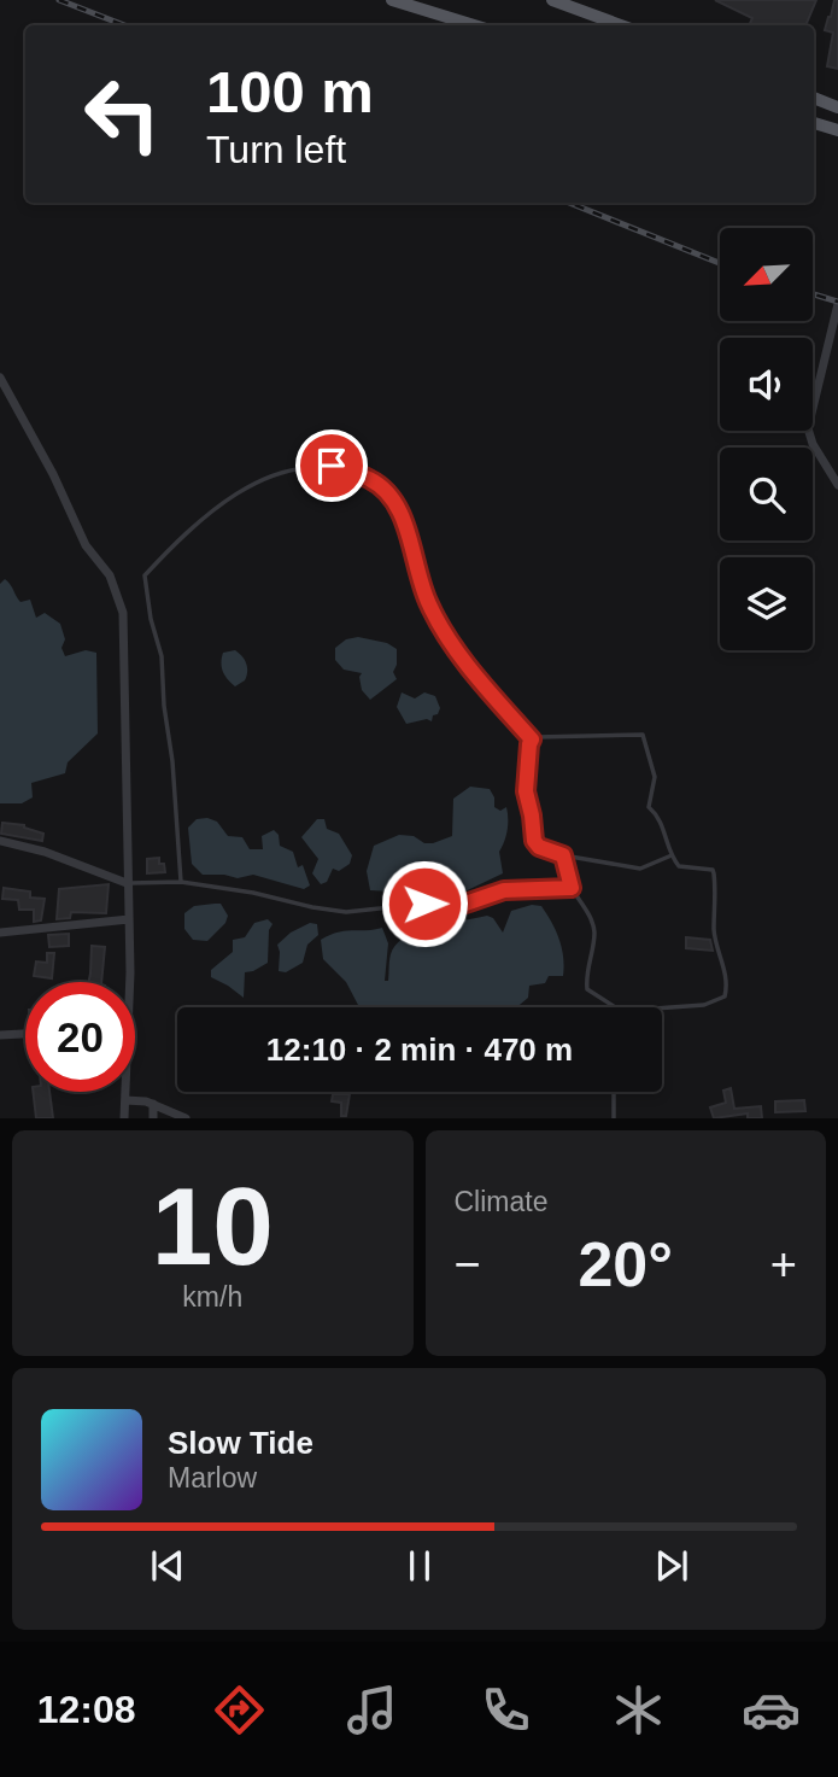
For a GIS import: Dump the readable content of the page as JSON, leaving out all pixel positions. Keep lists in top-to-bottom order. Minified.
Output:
{"north":"bottom left","page":{"turn":["100 m","Turn left"],"limit":"20","trip":"12:10 · 2 min · 470 m","tile":[["10","km/h"],"Climate"],"heat":["−","20°","+"],"song":["Slow Tide","Marlow"],"tabs":"12:08"}}
